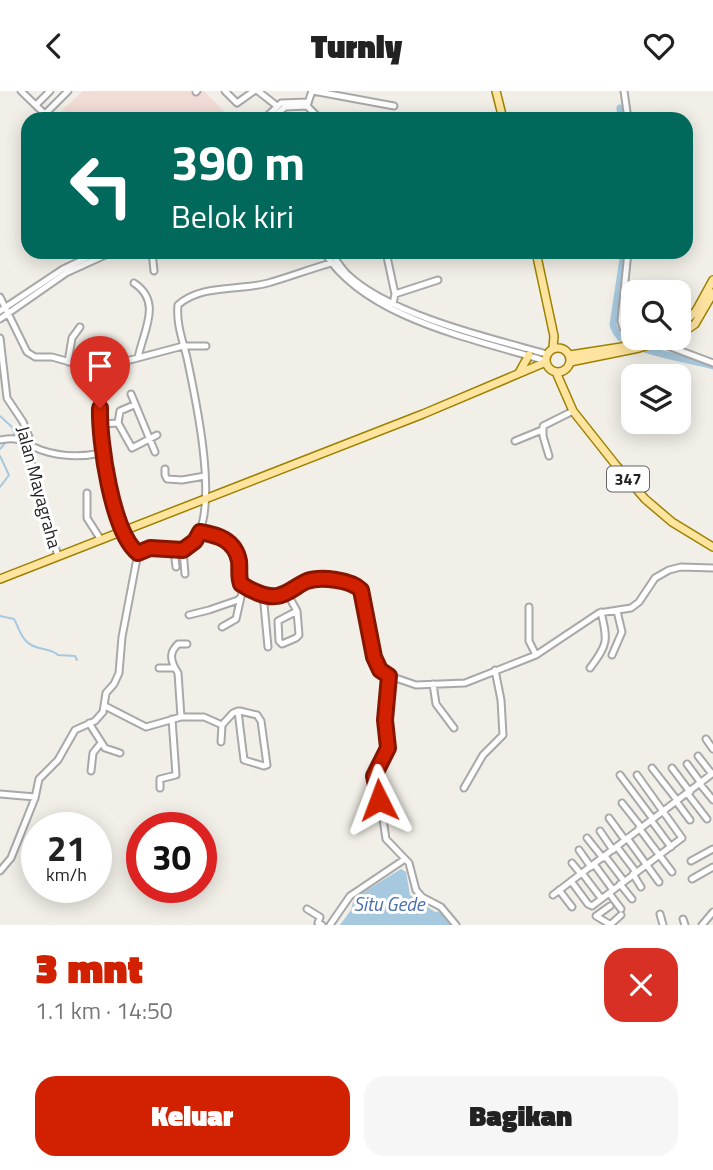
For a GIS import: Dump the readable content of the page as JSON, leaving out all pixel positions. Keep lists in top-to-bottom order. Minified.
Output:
{"streets":{"main road":["347"],"street":["Jalan Mayagraha"]},"water":["Situ Gede"],"page":{"header":"Turnly","turn":["390 m","Belok kiri"],"speed":"21 km/h","limit":"30","heading":["3 mnt","1.1 km · 14:50"],"buttons":["Keluar","Bagikan"]}}
